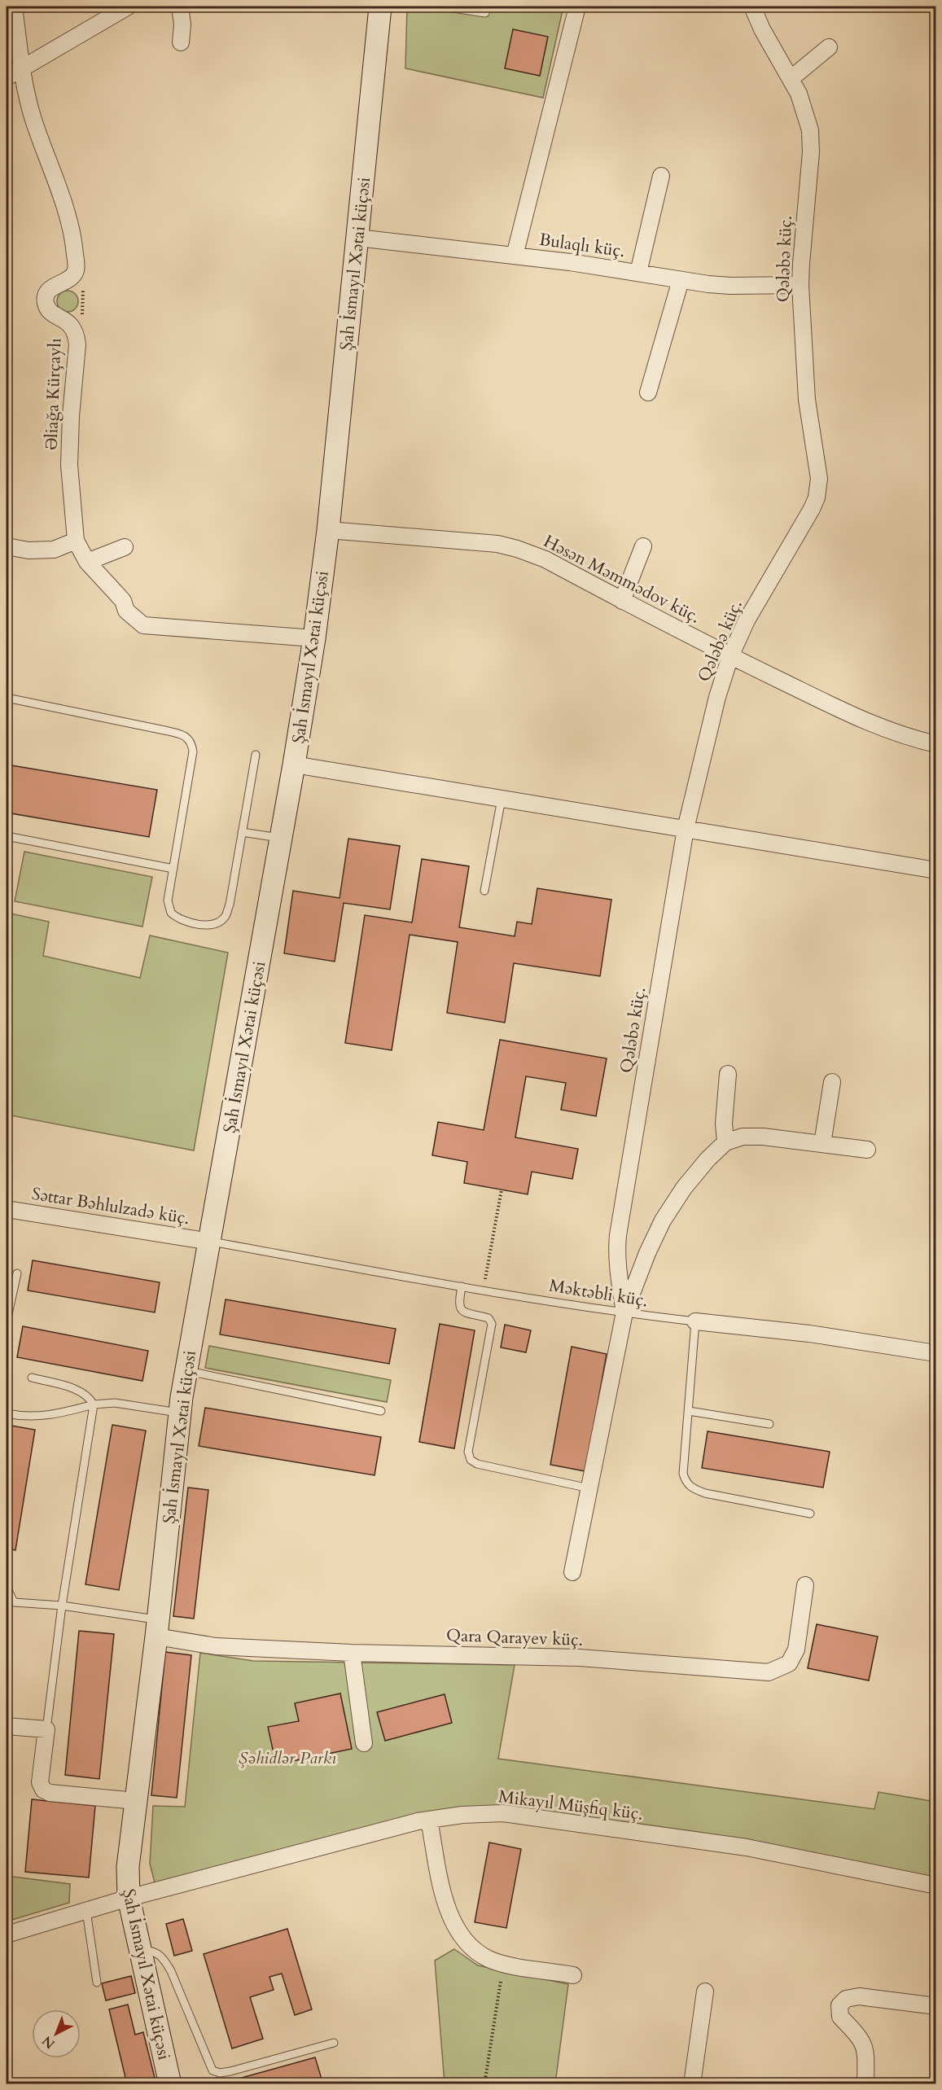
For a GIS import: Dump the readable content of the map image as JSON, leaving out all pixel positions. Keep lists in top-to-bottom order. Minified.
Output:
{"streets":{"street":["Bulaqlı küç.","Qələbə küç.","Şah İsmayıl Xətai küçəsi","Əliağa Kürçaylı","Həsən Məmmədov küç.","Səttar Bəhlulzadə küç.","Qara Qarayev küç.","Mikayıl Müşfiq küç."],"lane":["Məktəbli küç."]},"crossings":[["Bulaqlı küç.","Qələbə küç."],["Bulaqlı küç.","Şah İsmayıl Xətai küçəsi"],["Qələbə küç.","Həsən Məmmədov küç."],["Qələbə küç.","Məktəbli küç."],["Şah İsmayıl Xətai küçəsi","Əliağa Kürçaylı"],["Şah İsmayıl Xətai küçəsi","Həsən Məmmədov küç."],["Şah İsmayıl Xətai küçəsi","Səttar Bəhlulzadə küç."],["Şah İsmayıl Xətai küçəsi","Məktəbli küç."],["Şah İsmayıl Xətai küçəsi","Qara Qarayev küç."],["Şah İsmayıl Xətai küçəsi","Mikayıl Müşfiq küç."],["Səttar Bəhlulzadə küç.","Məktəbli küç."]],"parks":["Şəhidlər Parkı"],"north":"bottom left"}
